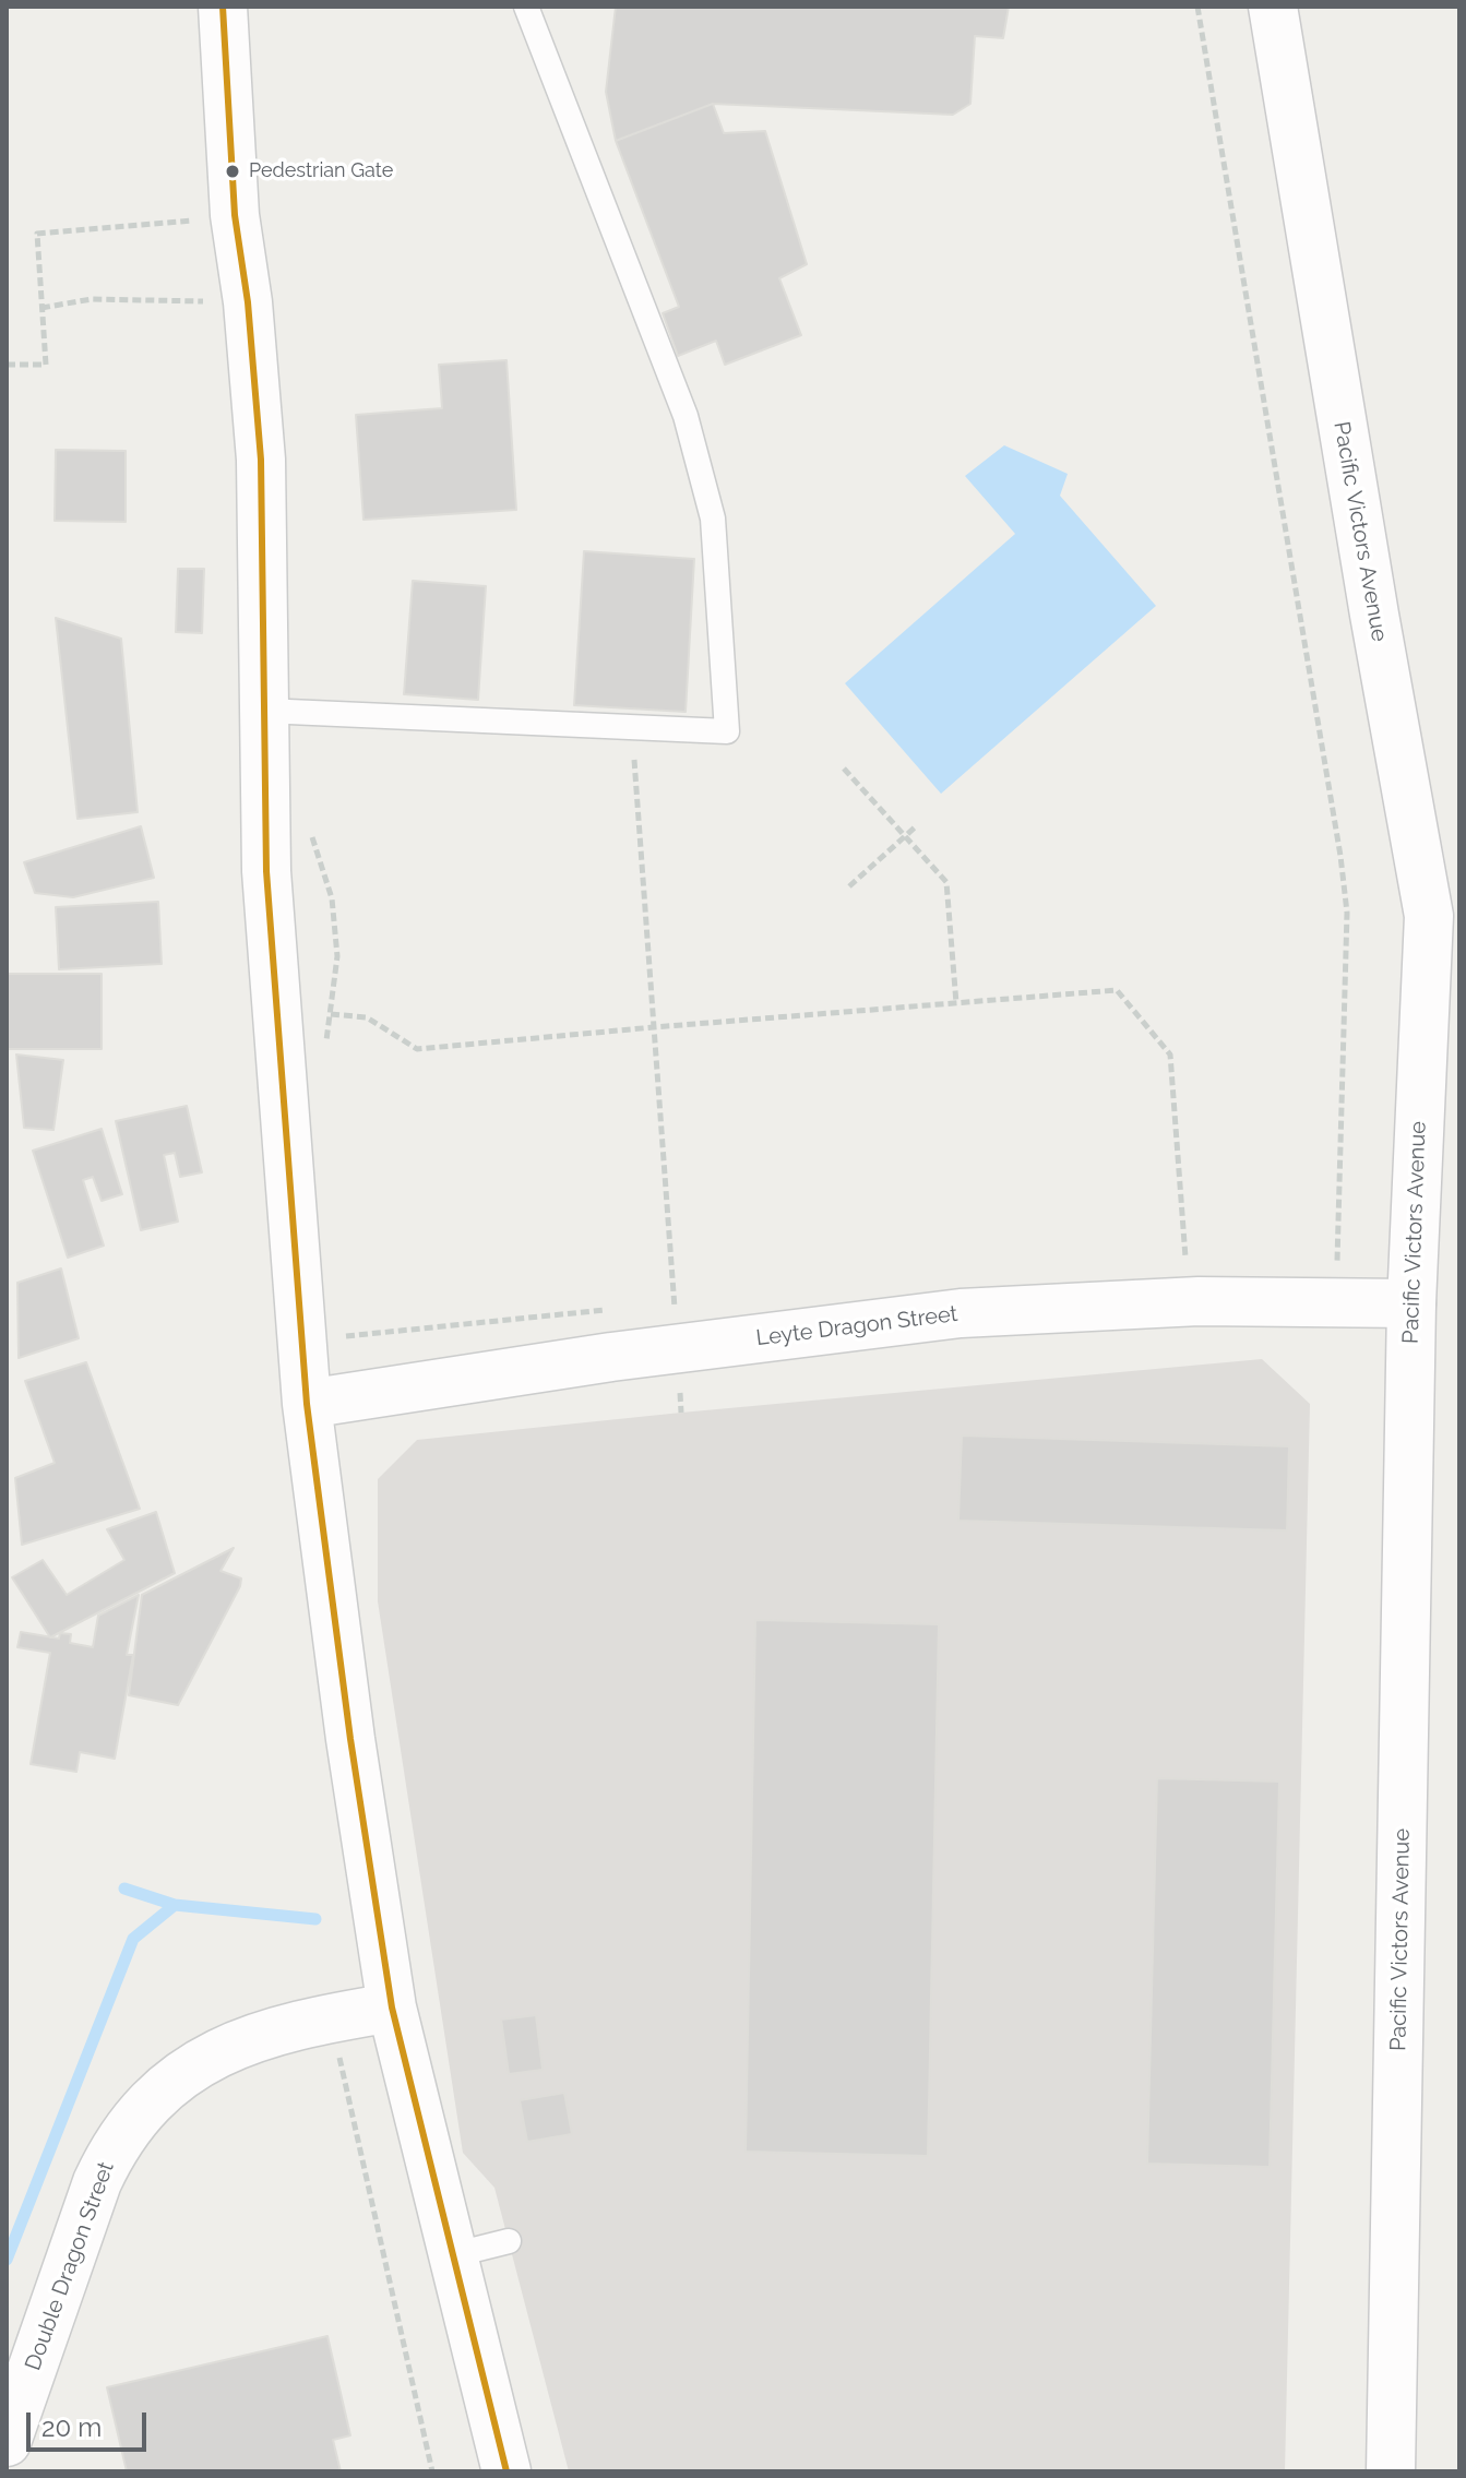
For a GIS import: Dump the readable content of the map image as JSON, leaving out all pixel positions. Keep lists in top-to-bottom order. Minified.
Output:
{"streets":{"street":["Pacific Victors Avenue","Leyte Dragon Street","Double Dragon Street"]},"crossings":[["Pacific Victors Avenue","Leyte Dragon Street"]],"places":["Pedestrian Gate"],"scale_bar":"20 m"}
